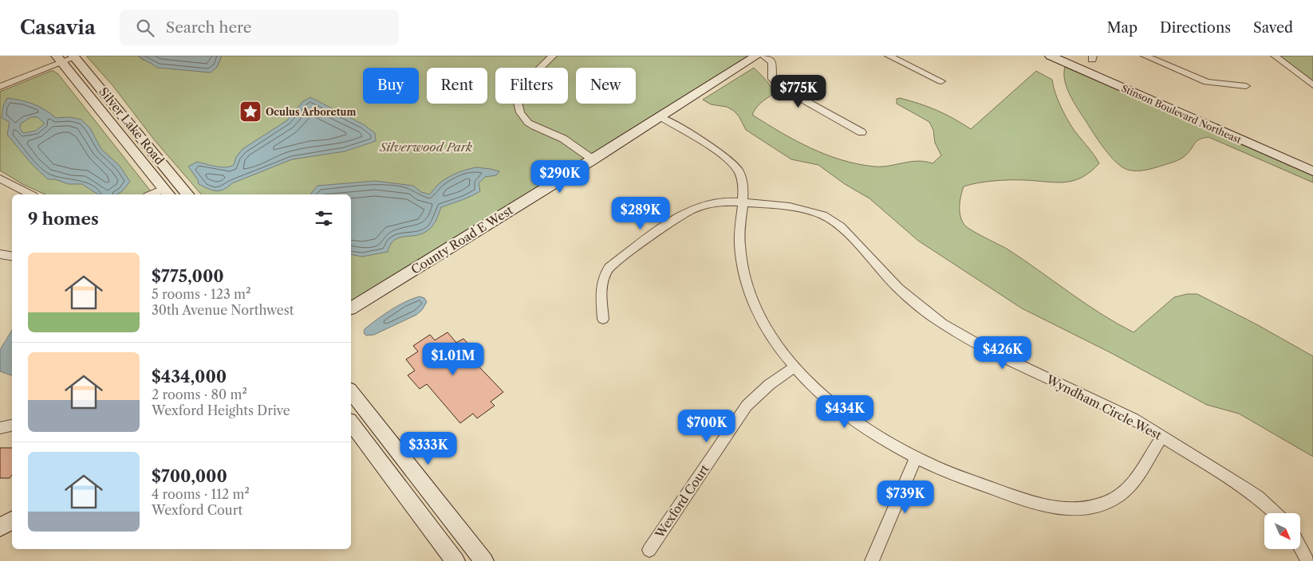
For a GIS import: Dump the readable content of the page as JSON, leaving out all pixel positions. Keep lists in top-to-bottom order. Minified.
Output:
{"streets":{"street":["Stinson Boulevard Northeast","Silver Lake Road","County Road E West","Wyndham Circle West","Wexford Court"]},"parks":["Silverwood Park"],"places":{"place":["Oculus Arboretum"]},"north":"bottom right","page":{"header":"Casavia","search":"Search here","nav":["Map","Directions","Saved"],"chip":["Buy","Rent","Filters","New"],"price":["$775K","$290K","$289K","$426K","$1.01M","$434K","$700K","$333K","$739K"],"heading":"9 homes","list":[{"name":"$775,000","note":"5 rooms · 123 m² · 30th Avenue Northwest"},{"name":"$434,000","note":"2 rooms · 80 m² · Wexford Heights Drive"},{"name":"$700,000","note":"4 rooms · 112 m² · Wexford Court"}]}}
